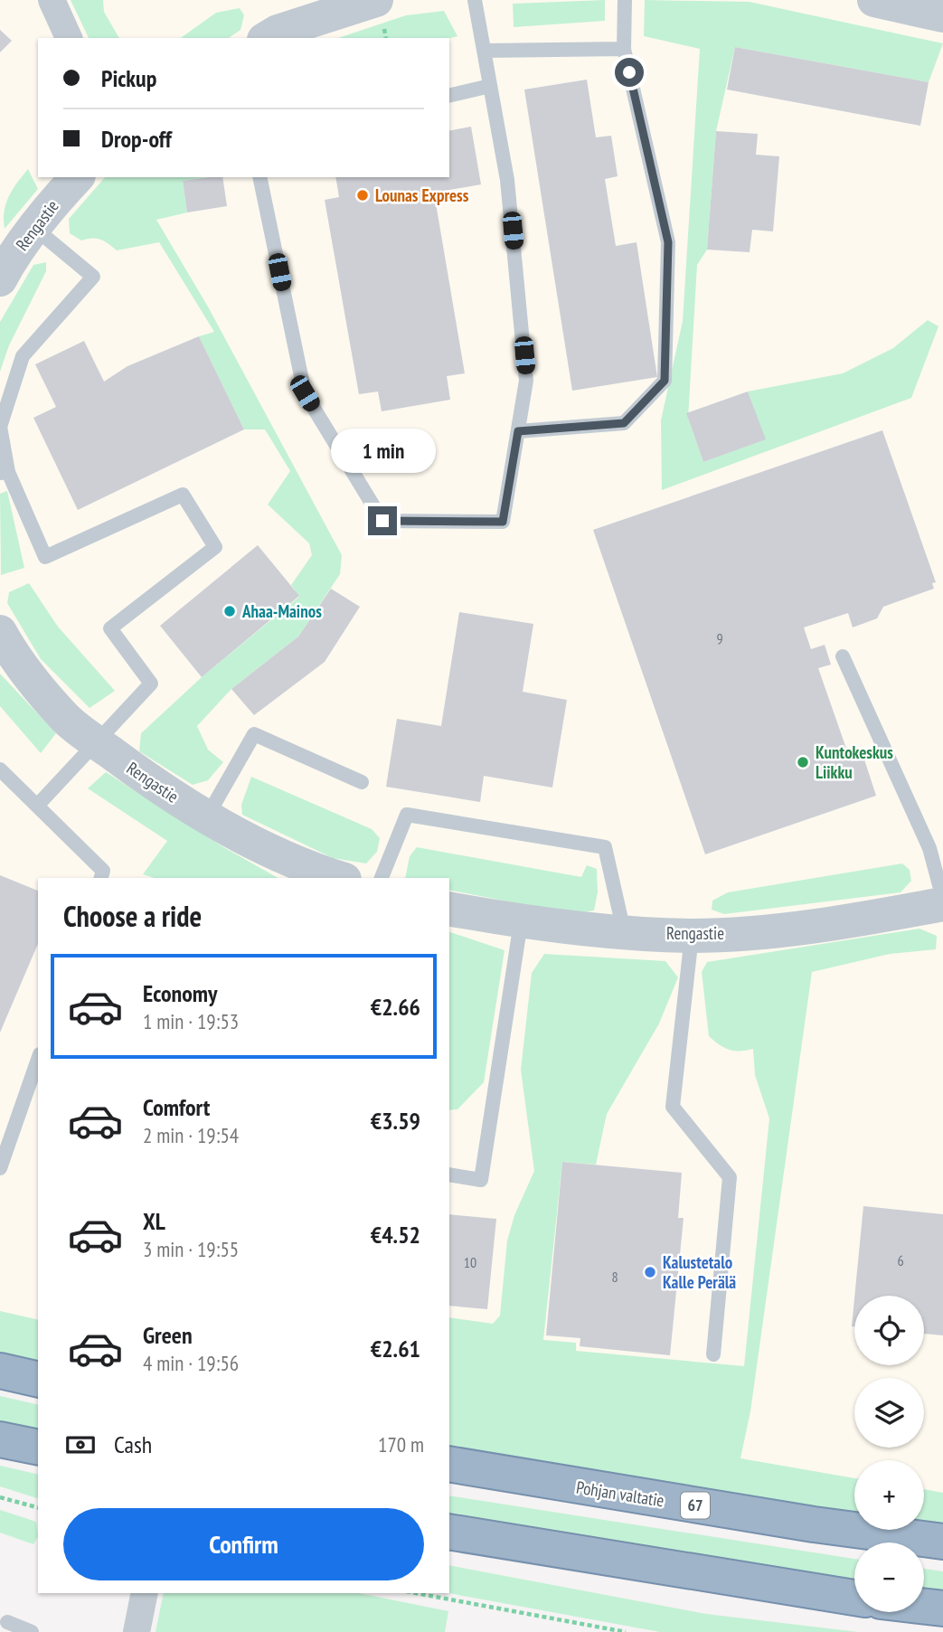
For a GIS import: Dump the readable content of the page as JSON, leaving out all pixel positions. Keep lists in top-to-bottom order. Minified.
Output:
{"streets":{"highway":["Pohjan valtatie","67"],"street":["Rengastie"]},"places":["Lounas Express","Ahaa-Mainos","Kuntokeskus Liikku","Kalustetalo Kalle Perälä"],"house_numbers":["9","6","10","8"],"page":{"banner":["Pickup","Drop-off"],"bubble":"1 min","heading":"Choose a ride","list":[{"name":"Economy","note":"1 min · 19:53","value":"€2.66"},{"name":"Comfort","note":"2 min · 19:54","value":"€3.59"},{"name":"XL","note":"3 min · 19:55","value":"€4.52"},{"name":"Green","note":"4 min · 19:56","value":"€2.61"}],"map_buttons":["+","−"],"pay":["Cash","170 m"],"buttons":"Confirm"}}
